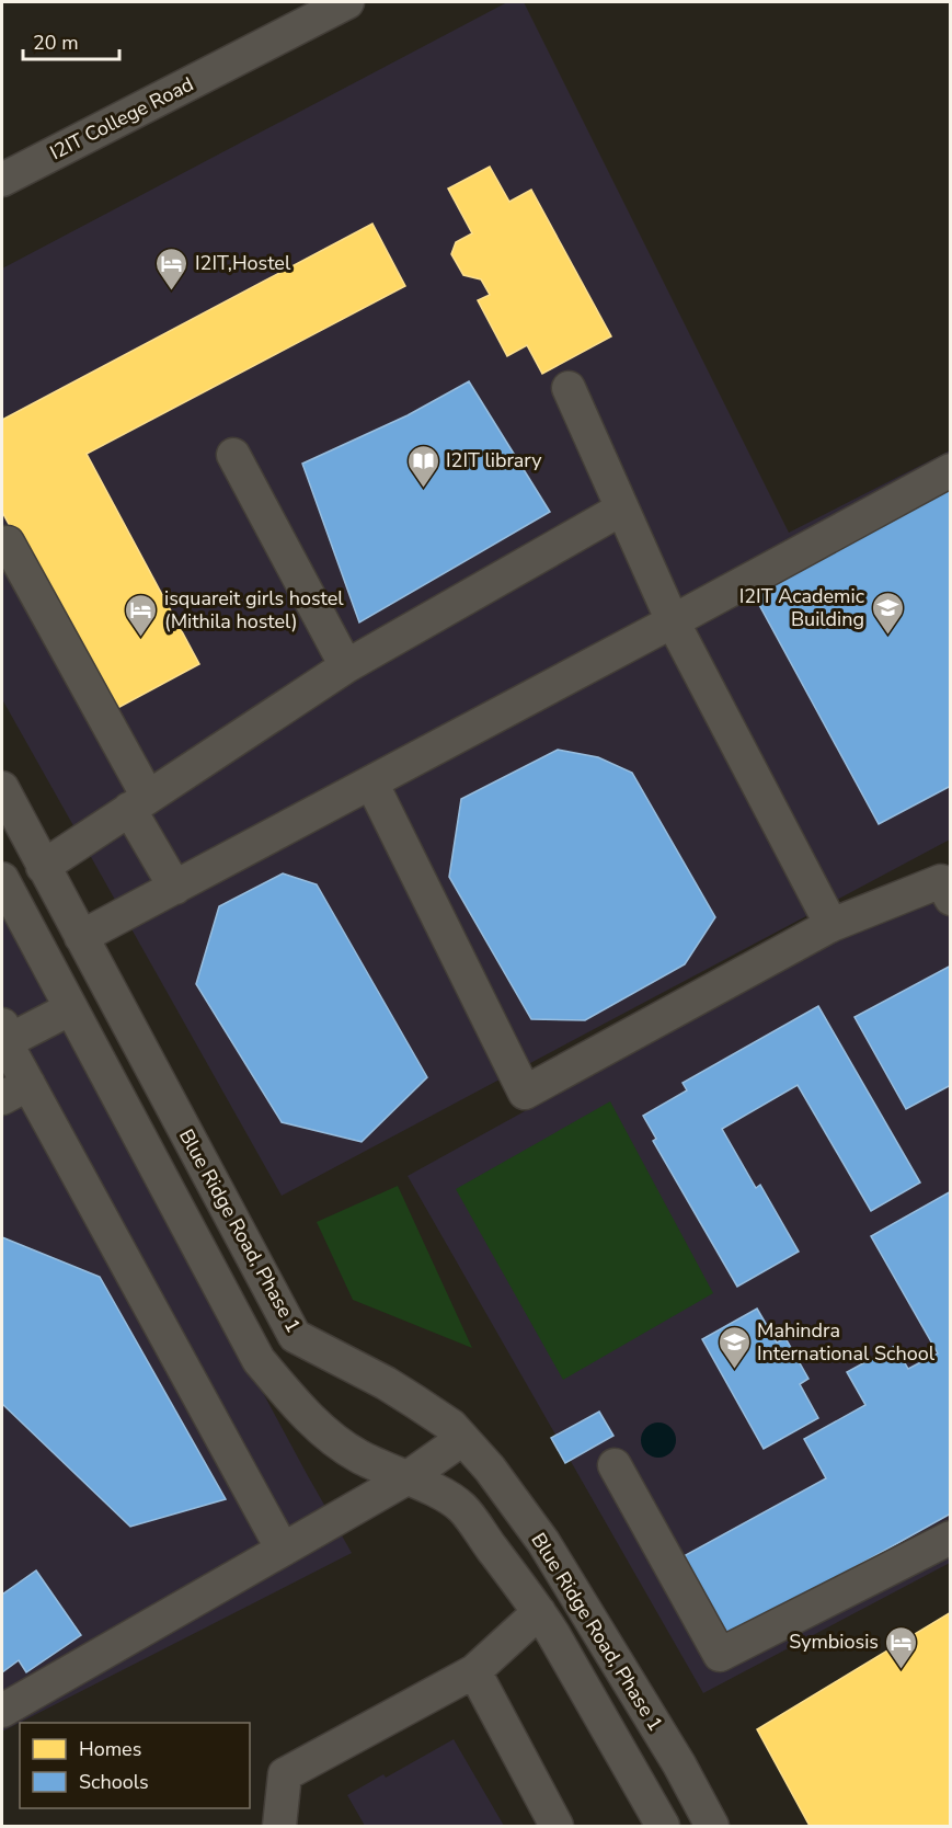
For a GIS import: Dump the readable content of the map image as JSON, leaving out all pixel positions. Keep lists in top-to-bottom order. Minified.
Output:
{"streets":{"street":["I2IT College Road","Blue Ridge Road, Phase 1"]},"places":{"hotel":["I2IT,Hostel","isquareit girls hostel (Mithila hostel)","Symbiosis"],"library":["I2IT library"],"school or university":["I2IT Academic Building","Mahindra International School"]},"legend":["Homes","Schools"],"scale_bar":"20 m"}
